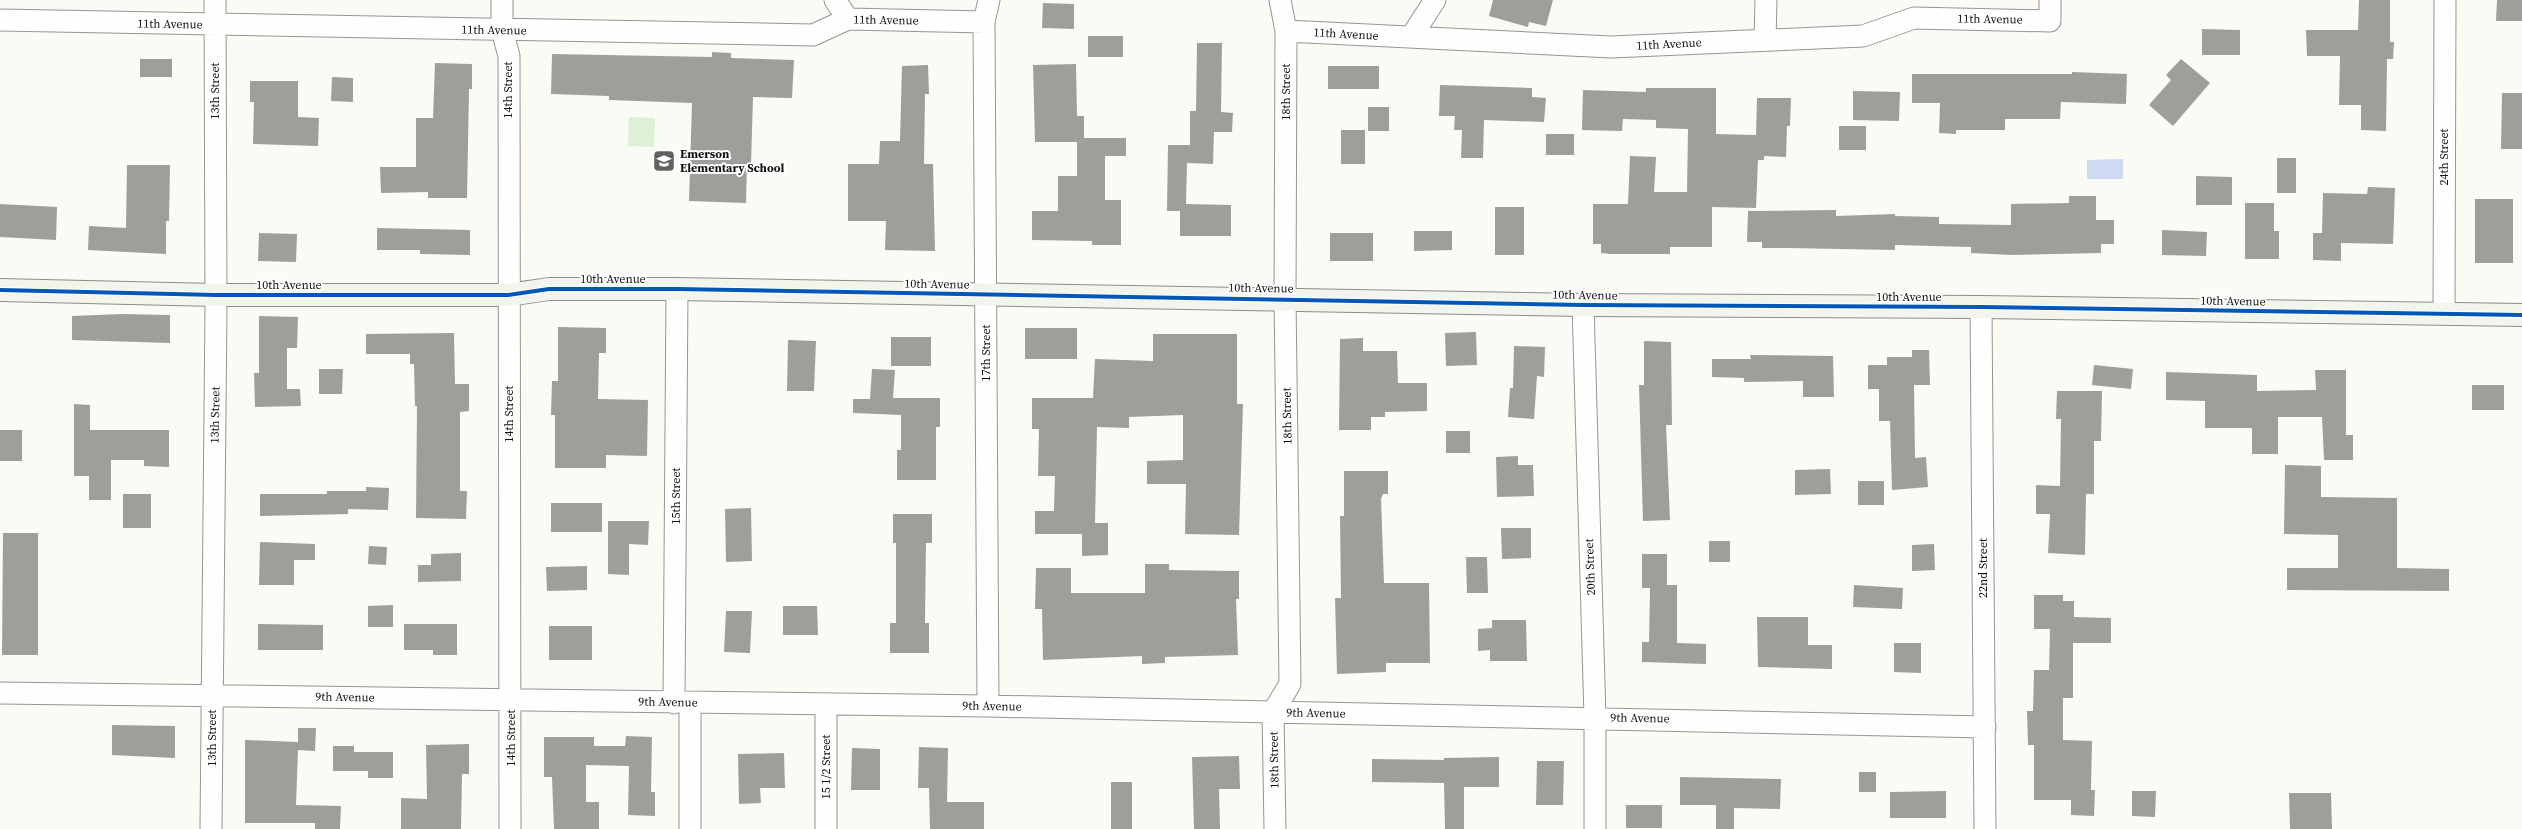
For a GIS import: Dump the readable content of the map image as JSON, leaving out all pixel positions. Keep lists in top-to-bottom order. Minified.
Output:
{"streets":{"street":["11th Avenue","14th Street","13th Street","18th Street","24th Street","10th Avenue","17th Street","15th Street","20th Street","22nd Street","9th Avenue","15 1/2 Street"]},"crossings":[["11th Avenue","14th Street"],["11th Avenue","13th Street"],["11th Avenue","18th Street"],["11th Avenue","17th Street"],["14th Street","10th Avenue"],["14th Street","9th Avenue"],["13th Street","10th Avenue"],["13th Street","9th Avenue"],["18th Street","10th Avenue"],["18th Street","9th Avenue"],["24th Street","10th Avenue"],["10th Avenue","17th Street"],["10th Avenue","15th Street"],["10th Avenue","20th Street"],["10th Avenue","22nd Street"],["17th Street","9th Avenue"],["15th Street","9th Avenue"],["20th Street","9th Avenue"],["22nd Street","9th Avenue"],["9th Avenue","15 1/2 Street"]],"places":{"school or university":["Emerson Elementary School"]}}
